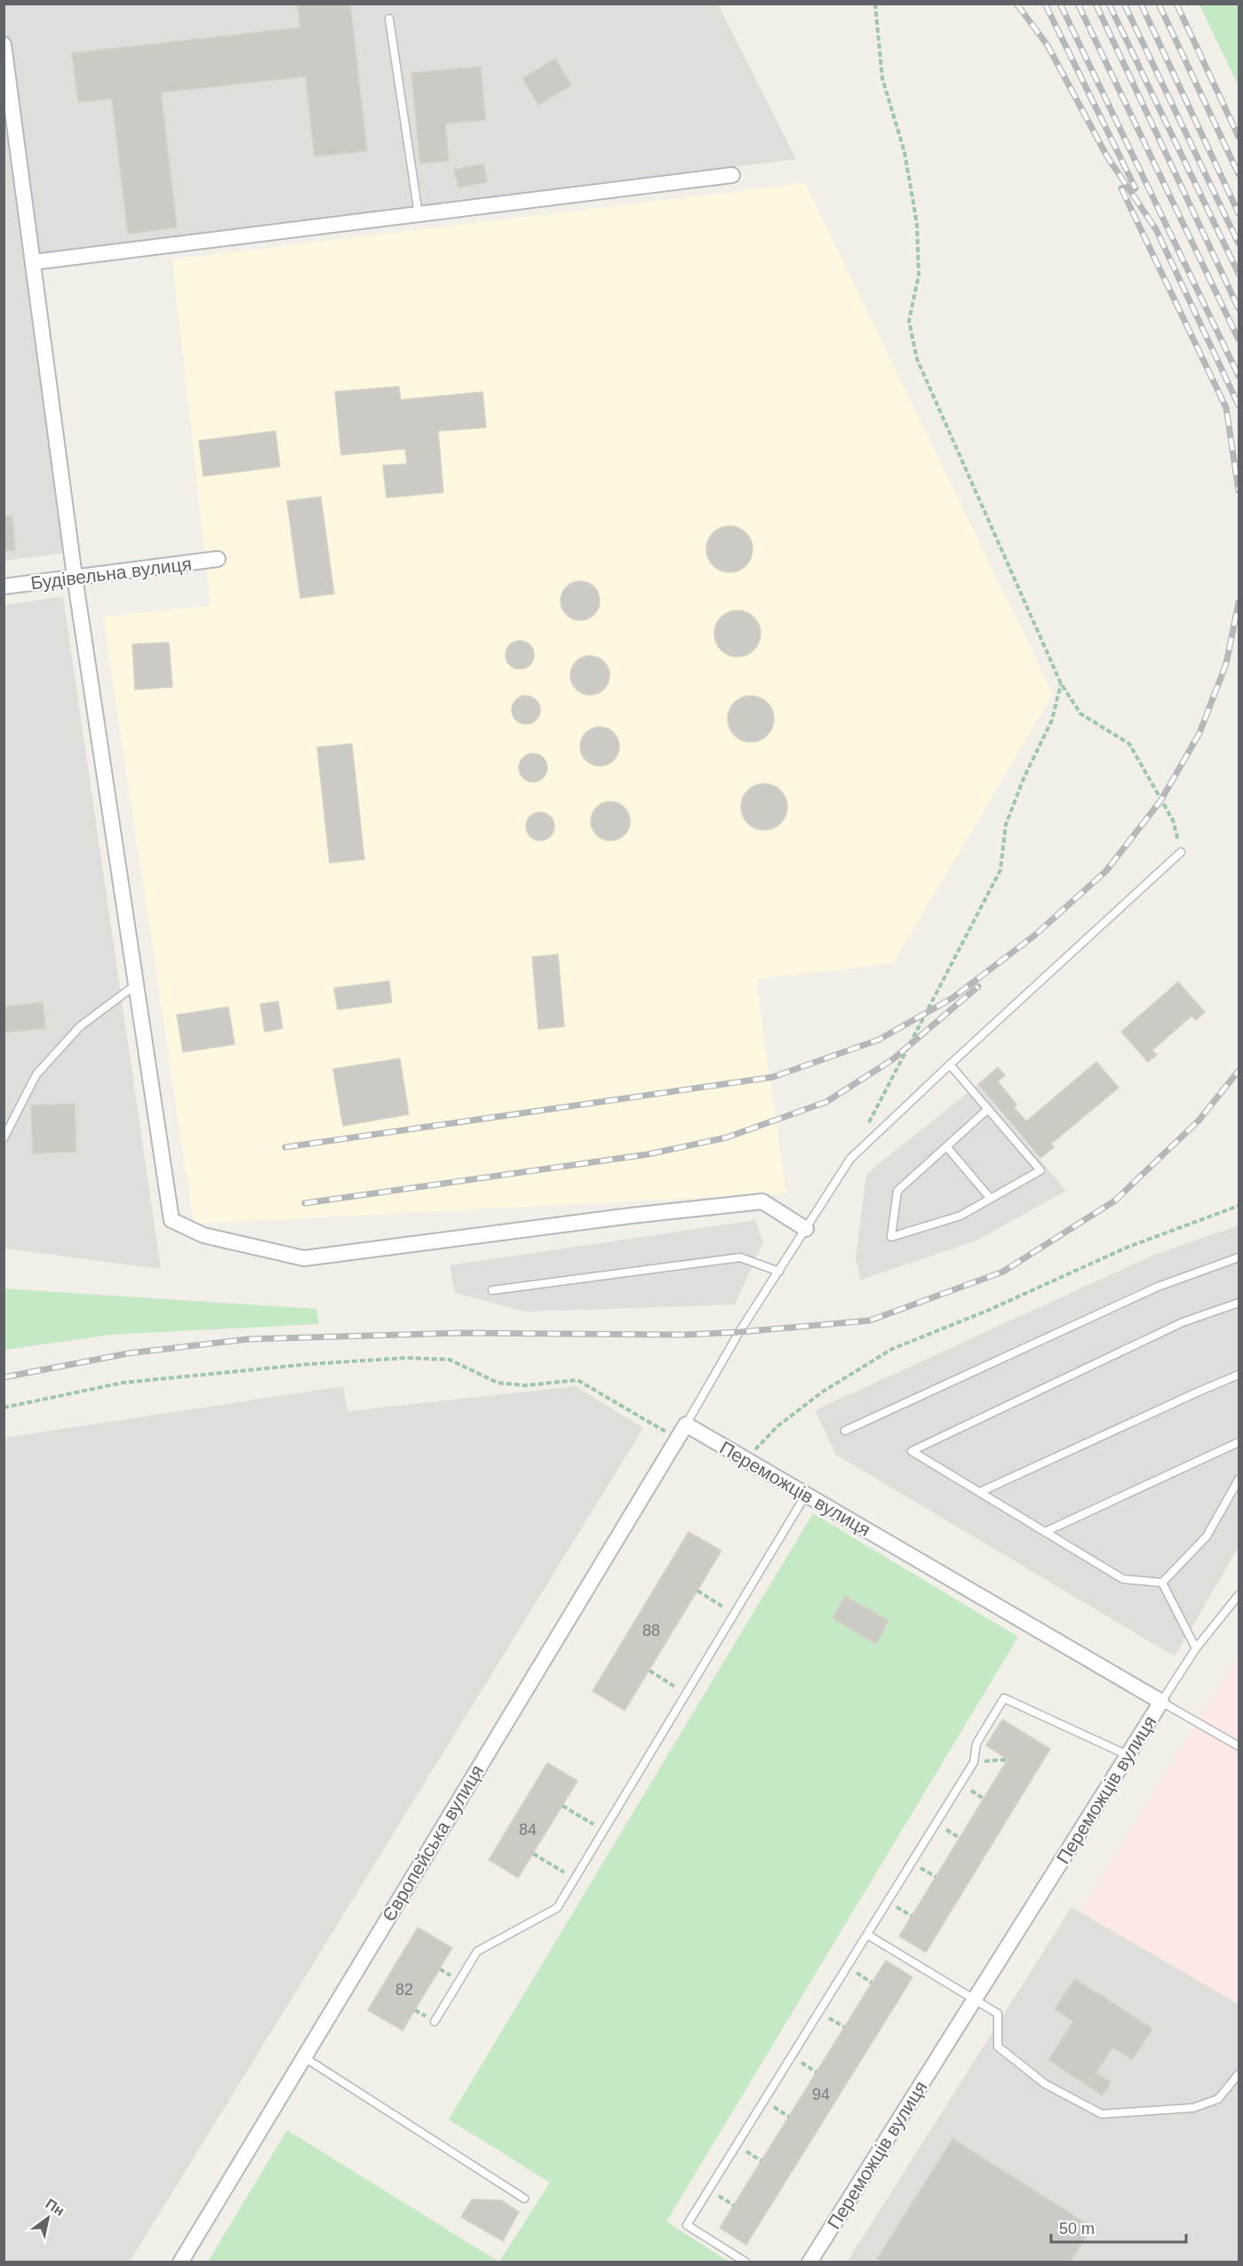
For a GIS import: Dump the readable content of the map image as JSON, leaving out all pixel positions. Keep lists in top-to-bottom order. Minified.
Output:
{"streets":{"street":["Будівельна вулиця","Переможців вулиця","Європейська вулиця"]},"crossings":[["Переможців вулиця","Європейська вулиця"]],"house_numbers":["88","84","82","94"],"scale_bar":"50 m","north":"top right"}
